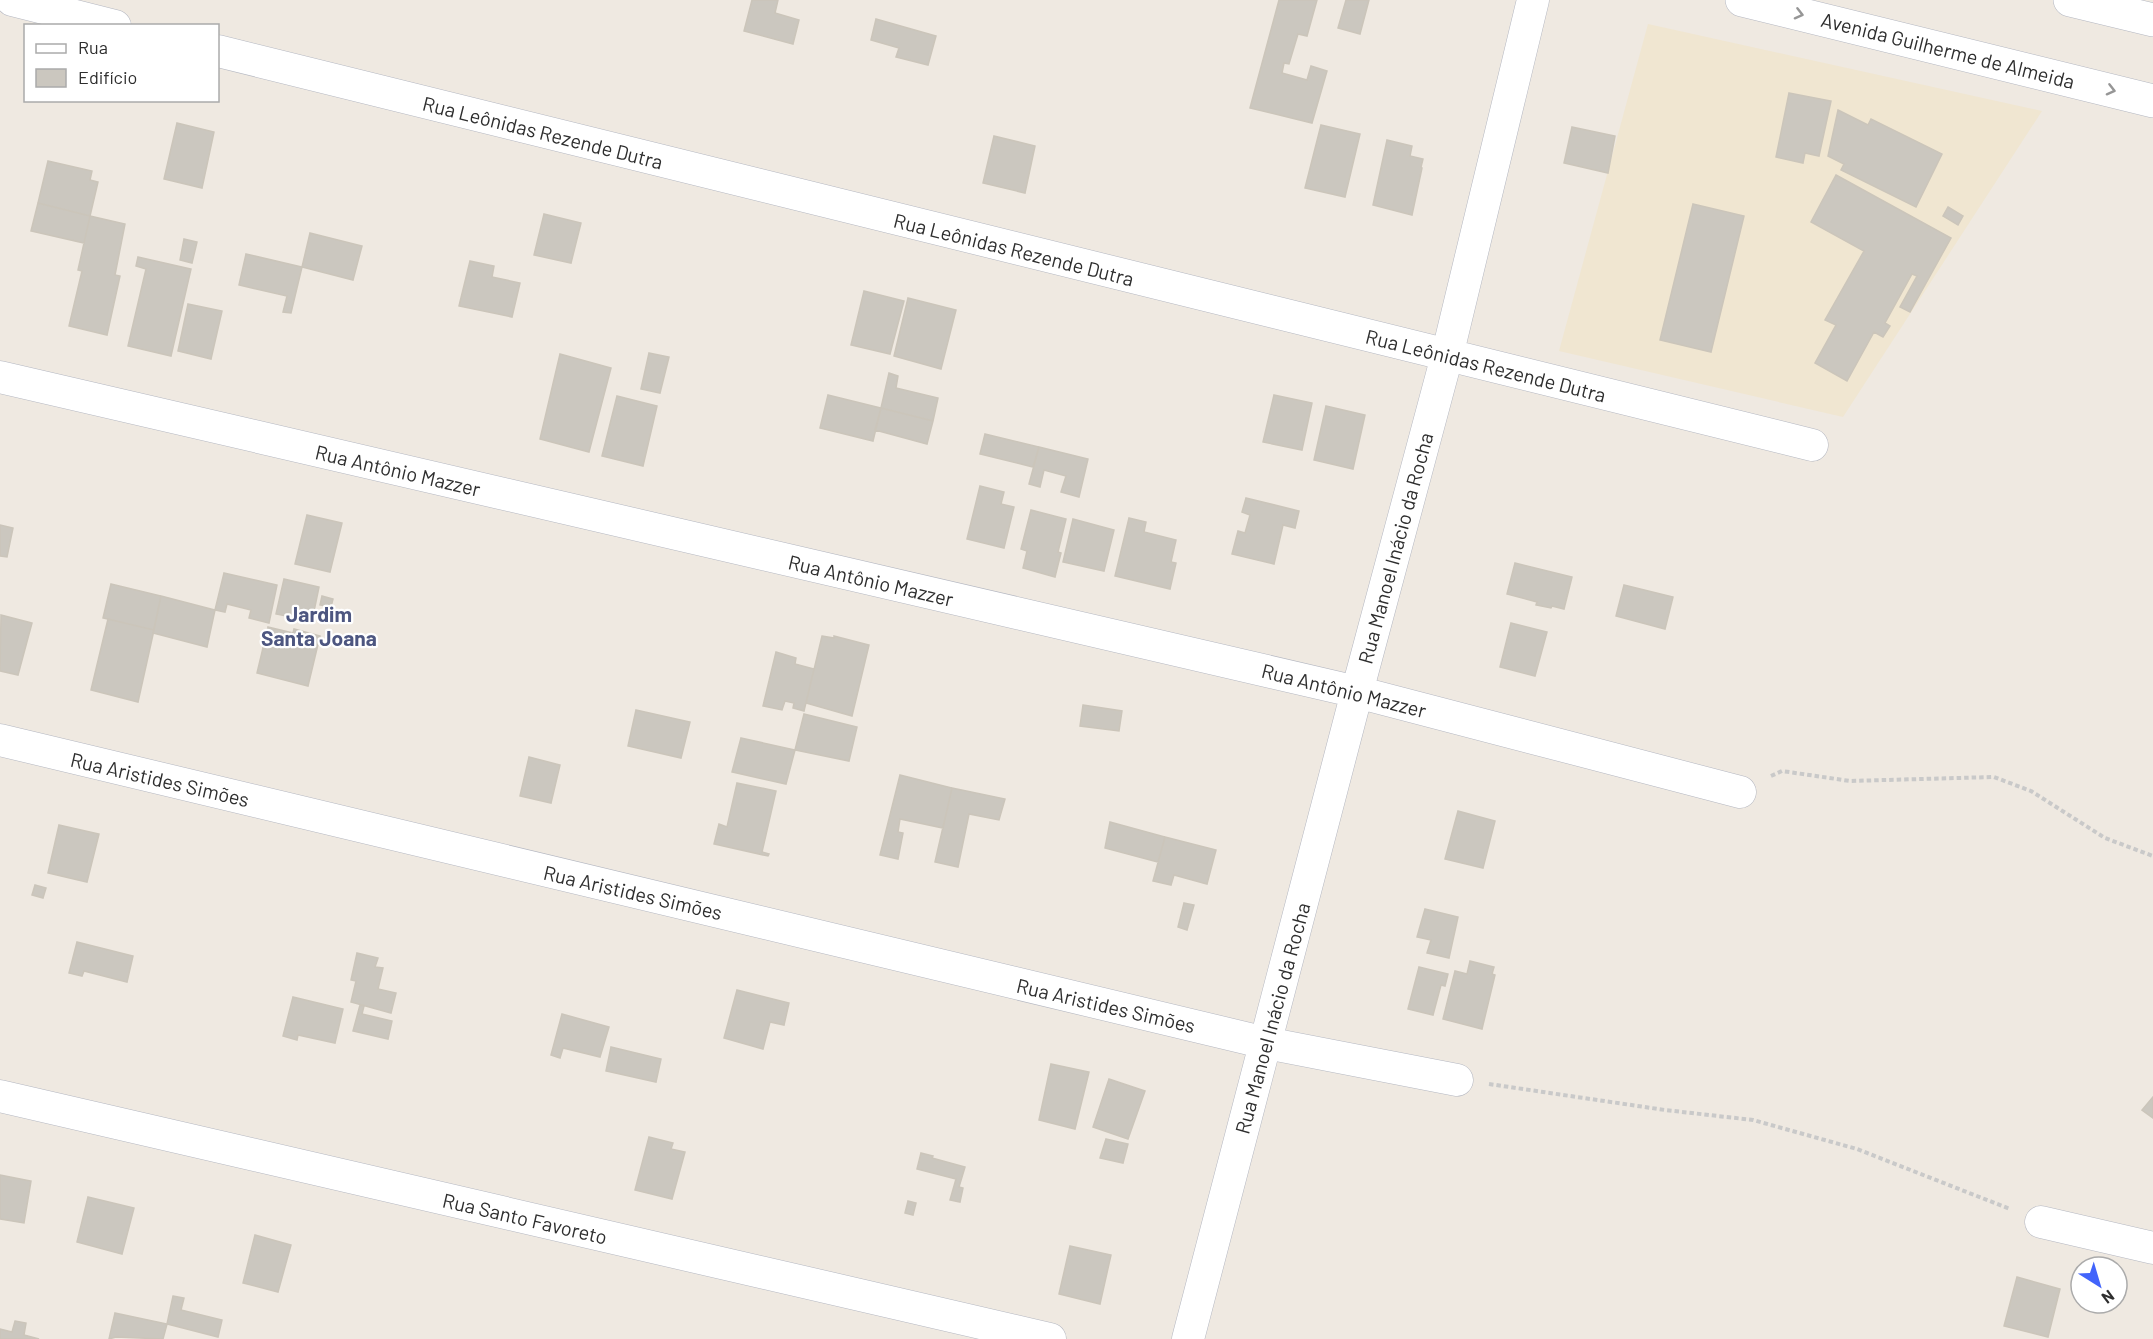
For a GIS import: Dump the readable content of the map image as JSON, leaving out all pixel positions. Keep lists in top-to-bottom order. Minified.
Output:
{"streets":{"street":["Avenida Guilherme de Almeida","Rua Leônidas Rezende Dutra","Rua Antônio Mazzer","Rua Manoel Inácio da Rocha","Rua Aristides Simões","Rua Santo Favoreto"]},"crossings":[["Rua Leônidas Rezende Dutra","Rua Manoel Inácio da Rocha"],["Rua Antônio Mazzer","Rua Manoel Inácio da Rocha"],["Rua Manoel Inácio da Rocha","Rua Aristides Simões"]],"one_way":["Avenida Guilherme de Almeida"],"districts":["Jardim Santa Joana"],"legend":["Rua","Edifício"],"north":"bottom right"}
